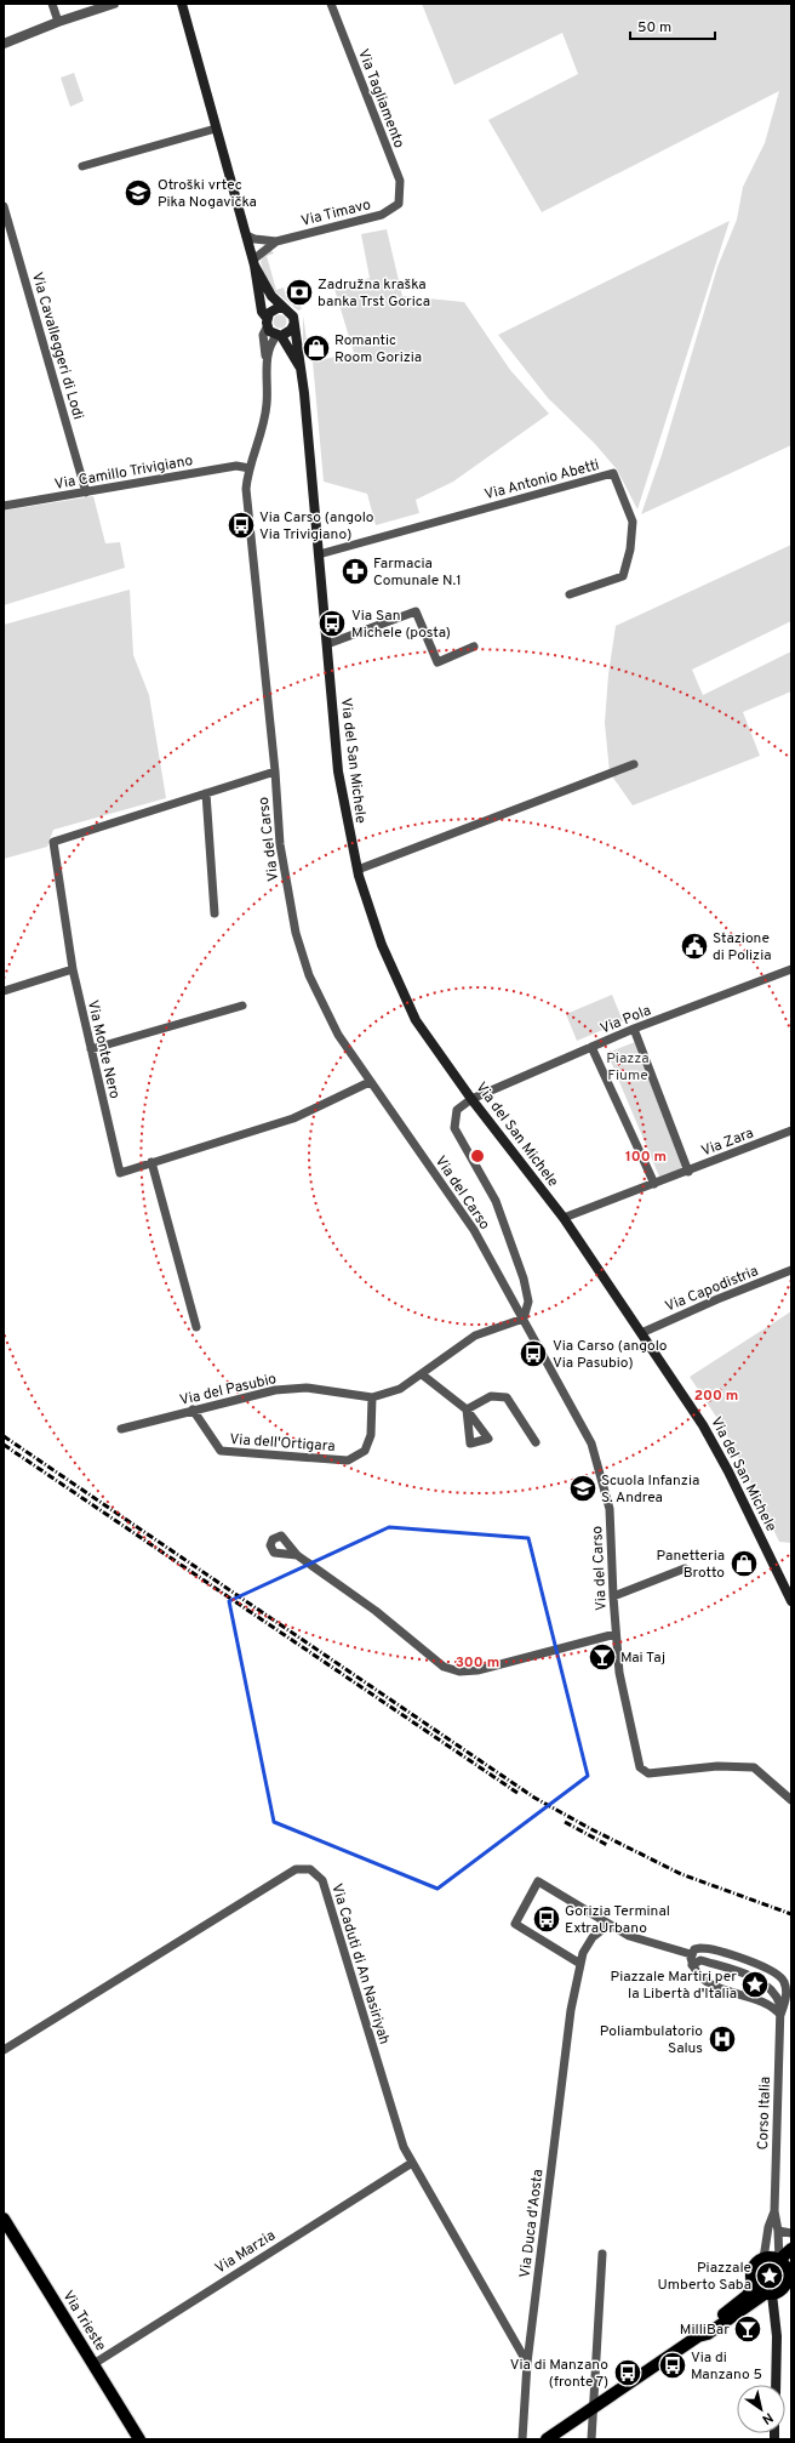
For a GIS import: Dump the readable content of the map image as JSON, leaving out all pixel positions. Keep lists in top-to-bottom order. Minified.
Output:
{"streets":{"main road":["Via del San Michele","Via Trieste"],"street":["Via Tagliamento","Via Timavo","Via Cavalleggeri di Lodi","Via Camillo Trivigiano","Via Antonio Abetti","Via del Carso","Via Pola","Via Monte Nero","Via Zara","Via Capodistria","Via del Pasubio","Via dell'Ortigara","Via Caduti di An Nasiriyah","Corso Italia","Via Duca d'Aosta","Via Marzia"]},"crossings":[["Via Tagliamento","Via Timavo"],["Via Timavo","Via del San Michele"],["Via Cavalleggeri di Lodi","Via Camillo Trivigiano"],["Via Camillo Trivigiano","Via del Carso"],["Via Antonio Abetti","Via del San Michele"],["Via del San Michele","Via del Carso"],["Via del San Michele","Via Pola"],["Via del San Michele","Via Zara"],["Via del San Michele","Via Capodistria"],["Via del Carso","Via Monte Nero"],["Via del Carso","Via del Pasubio"],["Via del Pasubio","Via dell'Ortigara"],["Via Caduti di An Nasiriyah","Via Duca d'Aosta"],["Via Caduti di An Nasiriyah","Via Marzia"],["Via Marzia","Via Trieste"]],"parks":["Piazza Fiume"],"places":{"school or university":["Otroški vrtec Pika Nogavička","Scuola Infanzia S. Andrea"],"bank":["Zadružna kraška banka Trst Gorica"],"shop":["Romantic Room Gorizia","Panetteria Brotto"],"bus stop":["Via Carso (angolo Via Trivigiano)","Via San Michele (posta)","Via Carso (angolo Via Pasubio)","Gorizia Terminal ExtraUrbano","Via di Manzano 5","Via di Manzano (fronte 7)"],"pharmacy":["Farmacia Comunale N.1"],"public building":["Stazione di Polizia"],"bar":["Mai Taj","MilliBar"],"place":["Piazzale Martiri per la Libertà d'Italia","Piazzale Umberto Saba"],"hospital":["Poliambulatorio Salus"]},"scale_bar":"50 m","north":"bottom right","rings":["100 m","200 m","300 m"]}
